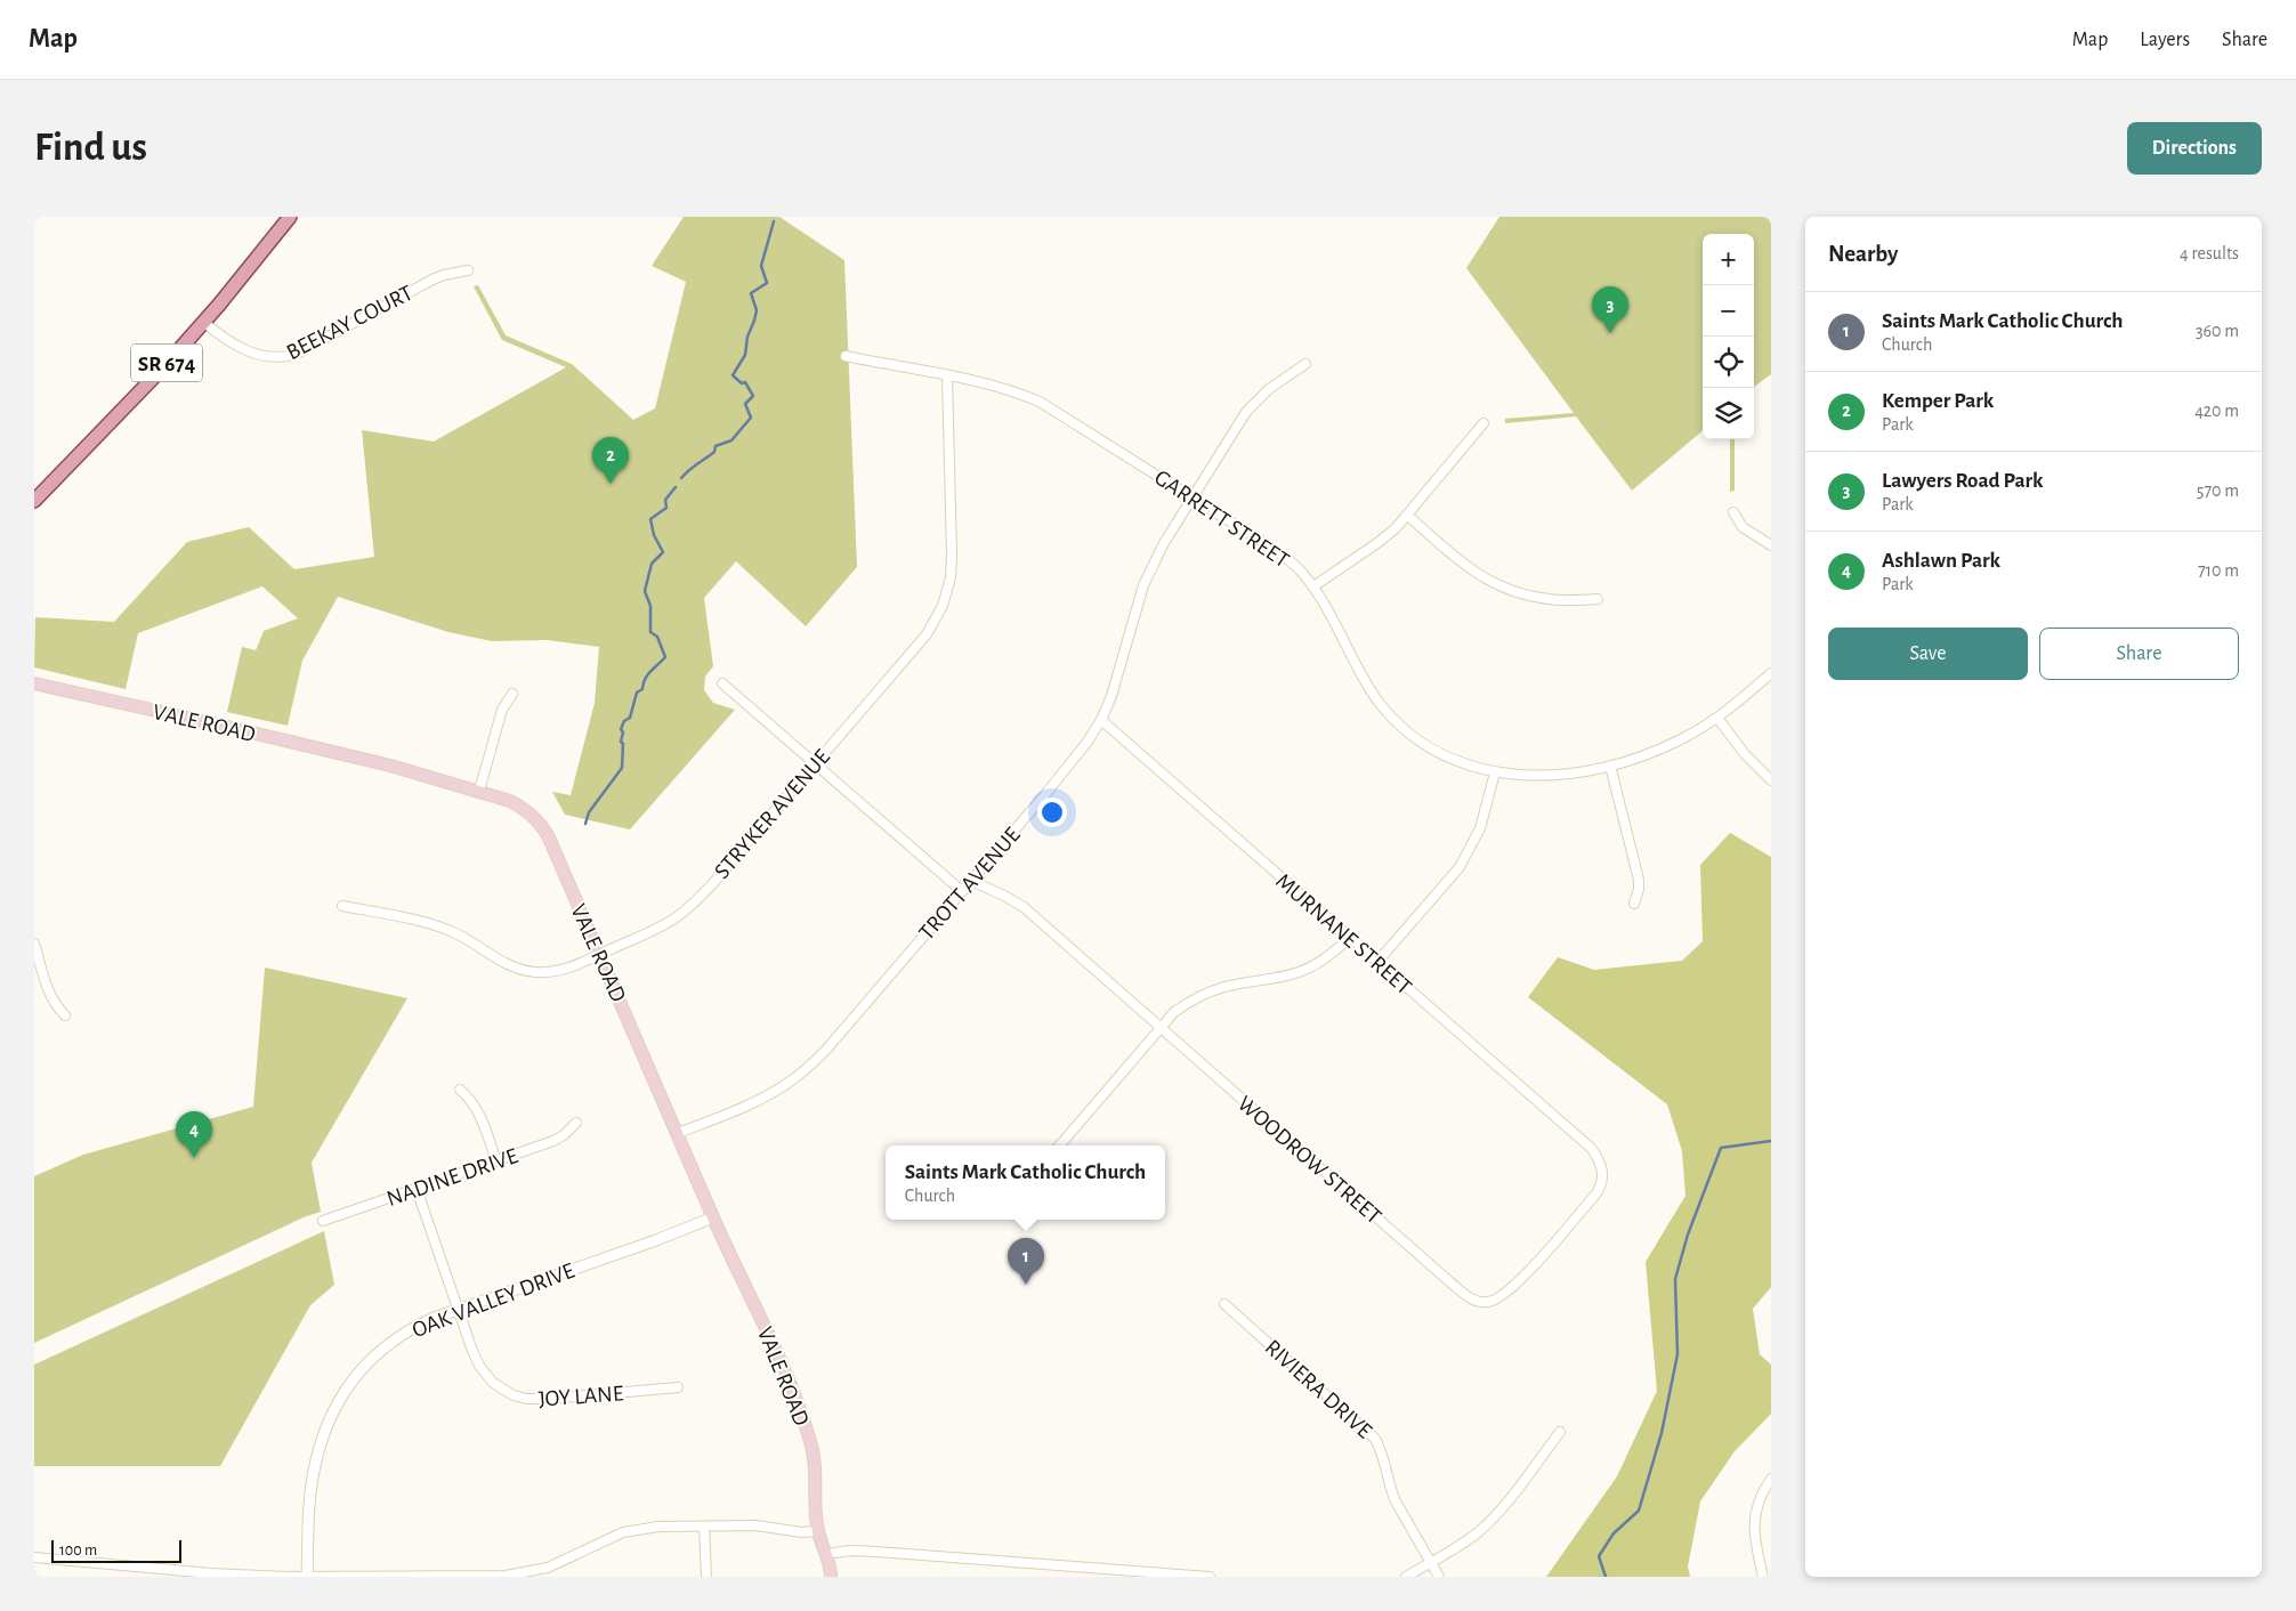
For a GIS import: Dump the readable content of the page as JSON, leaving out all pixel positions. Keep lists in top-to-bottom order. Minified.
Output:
{"streets":{"main road":["SR 674","VALE ROAD"],"street":["BEEKAY COURT","GARRETT STREET","STRYKER AVENUE","TROTT AVENUE","MURNANE STREET","WOODROW STREET","NADINE DRIVE","OAK VALLEY DRIVE","RIVIERA DRIVE","JOY LANE"]},"crossings":[["BEEKAY COURT","SR 674"],["GARRETT STREET","STRYKER AVENUE"],["GARRETT STREET","TROTT AVENUE"],["VALE ROAD","STRYKER AVENUE"],["VALE ROAD","TROTT AVENUE"],["VALE ROAD","OAK VALLEY DRIVE"],["TROTT AVENUE","MURNANE STREET"],["TROTT AVENUE","WOODROW STREET"],["MURNANE STREET","WOODROW STREET"],["NADINE DRIVE","JOY LANE"],["OAK VALLEY DRIVE","JOY LANE"]],"scale_bar":"100 m","page":{"header":"Map","nav":["Map","Layers","Share"],"buttons":["Directions",["Save","Share"]],"title":"Find us","heading":["Nearby","4 results"],"map_buttons":["+","−"],"pins":["3","2","4","1"],"list":[{"mark":"1","name":"Saints Mark Catholic Church","note":"Church","value":"360 m"},{"mark":"2","name":"Kemper Park","note":"Park","value":"420 m"},{"mark":"3","name":"Lawyers Road Park","note":"Park","value":"570 m"},{"mark":"4","name":"Ashlawn Park","note":"Park","value":"710 m"}],"popup":["Saints Mark Catholic Church","Church"],"scale":"100 m"}}
